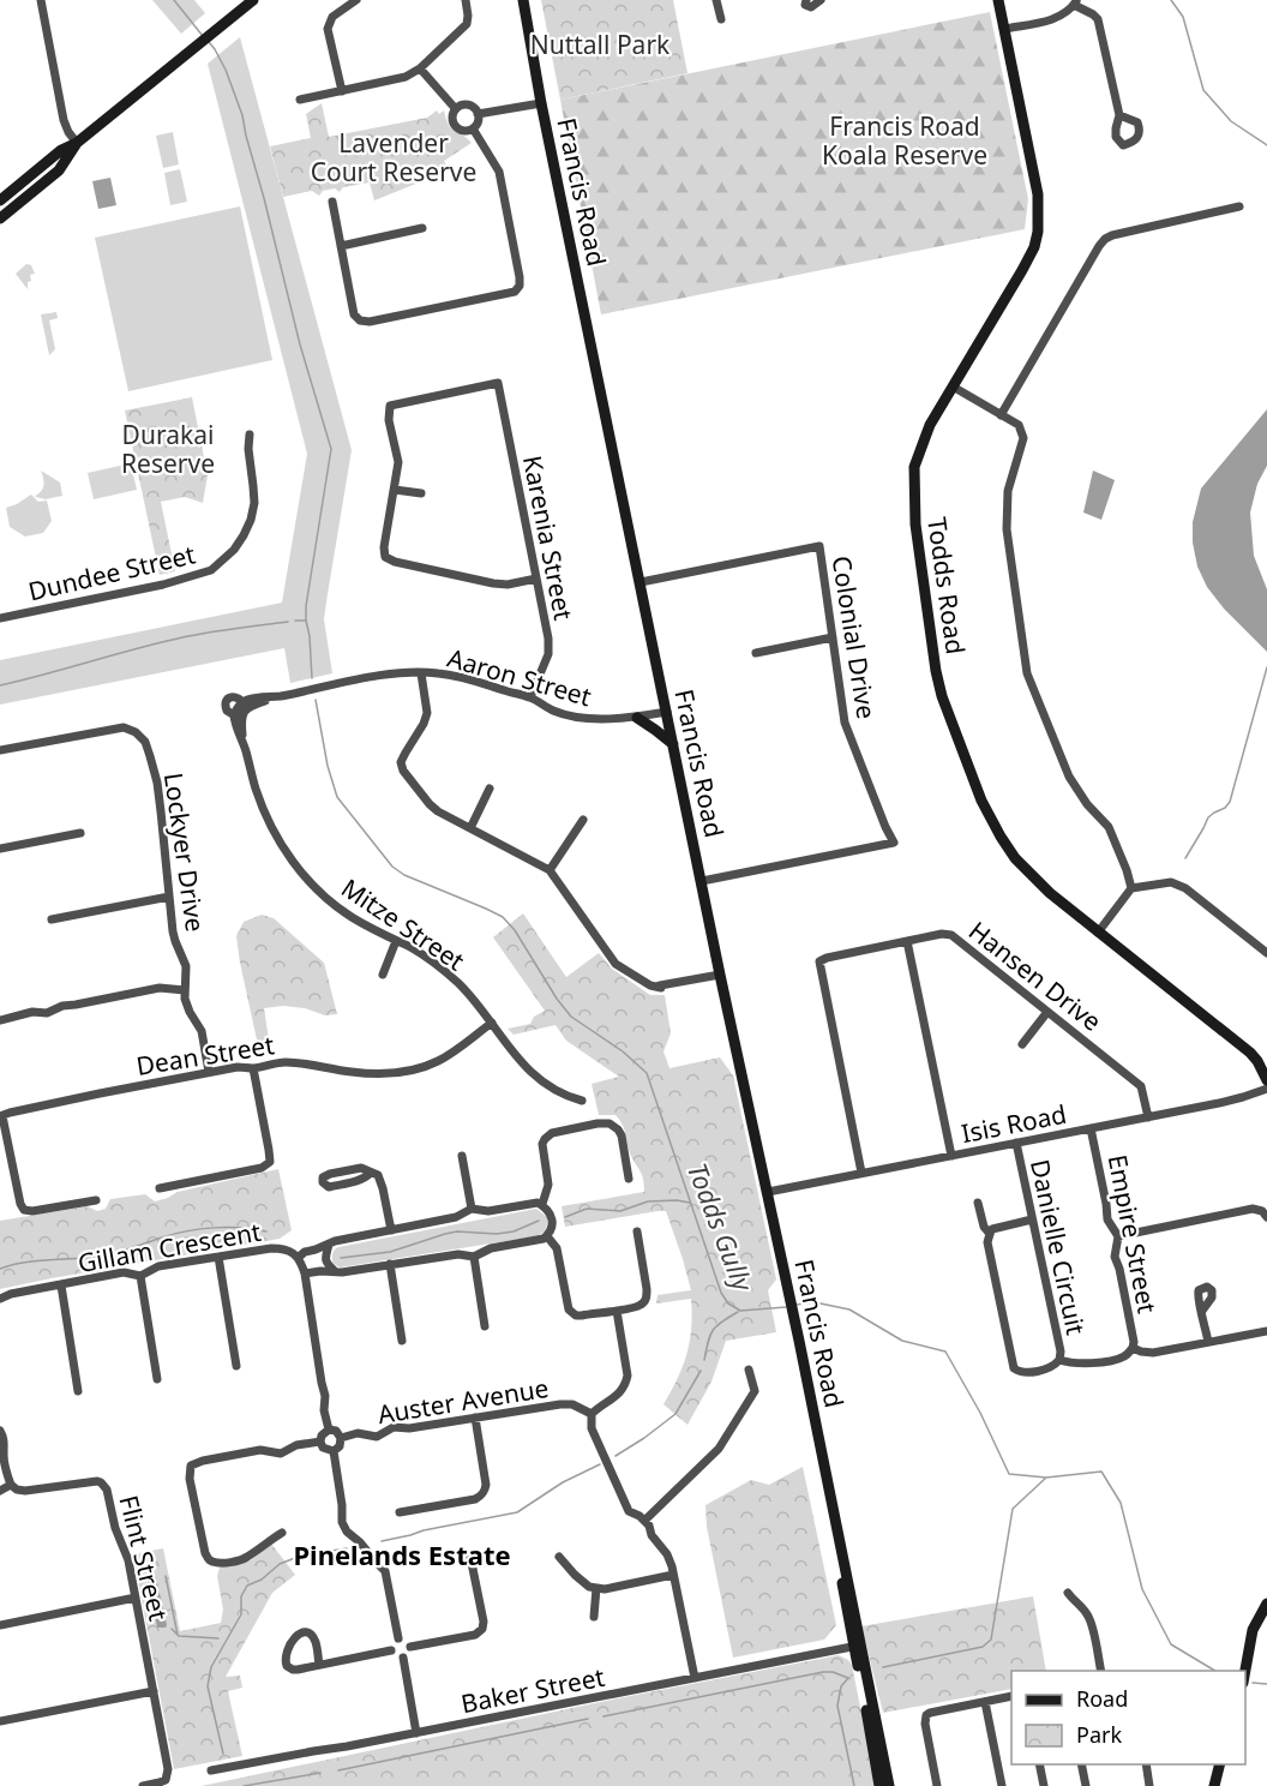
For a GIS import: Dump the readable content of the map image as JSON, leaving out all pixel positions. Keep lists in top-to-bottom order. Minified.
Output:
{"streets":{"main road":["Francis Road","Todds Road"],"street":["Karenia Street","Dundee Street","Colonial Drive","Aaron Street","Lockyer Drive","Mitze Street","Hansen Drive","Dean Street","Isis Road","Empire Street","Gillam Crescent","Danielle Circuit","Auster Avenue","Flint Street","Baker Street"]},"crossings":[["Francis Road","Colonial Drive"],["Francis Road","Aaron Street"],["Francis Road","Isis Road"],["Francis Road","Baker Street"],["Karenia Street","Aaron Street"],["Aaron Street","Mitze Street"],["Lockyer Drive","Dean Street"],["Mitze Street","Dean Street"],["Hansen Drive","Isis Road"],["Isis Road","Empire Street"],["Isis Road","Danielle Circuit"],["Gillam Crescent","Auster Avenue"]],"districts":["Pinelands Estate"],"water":["Todds Gully"],"parks":["Nuttall Park","Francis Road Koala Reserve","Lavender Court Reserve","Durakai Reserve"],"legend":["Road","Park"]}
